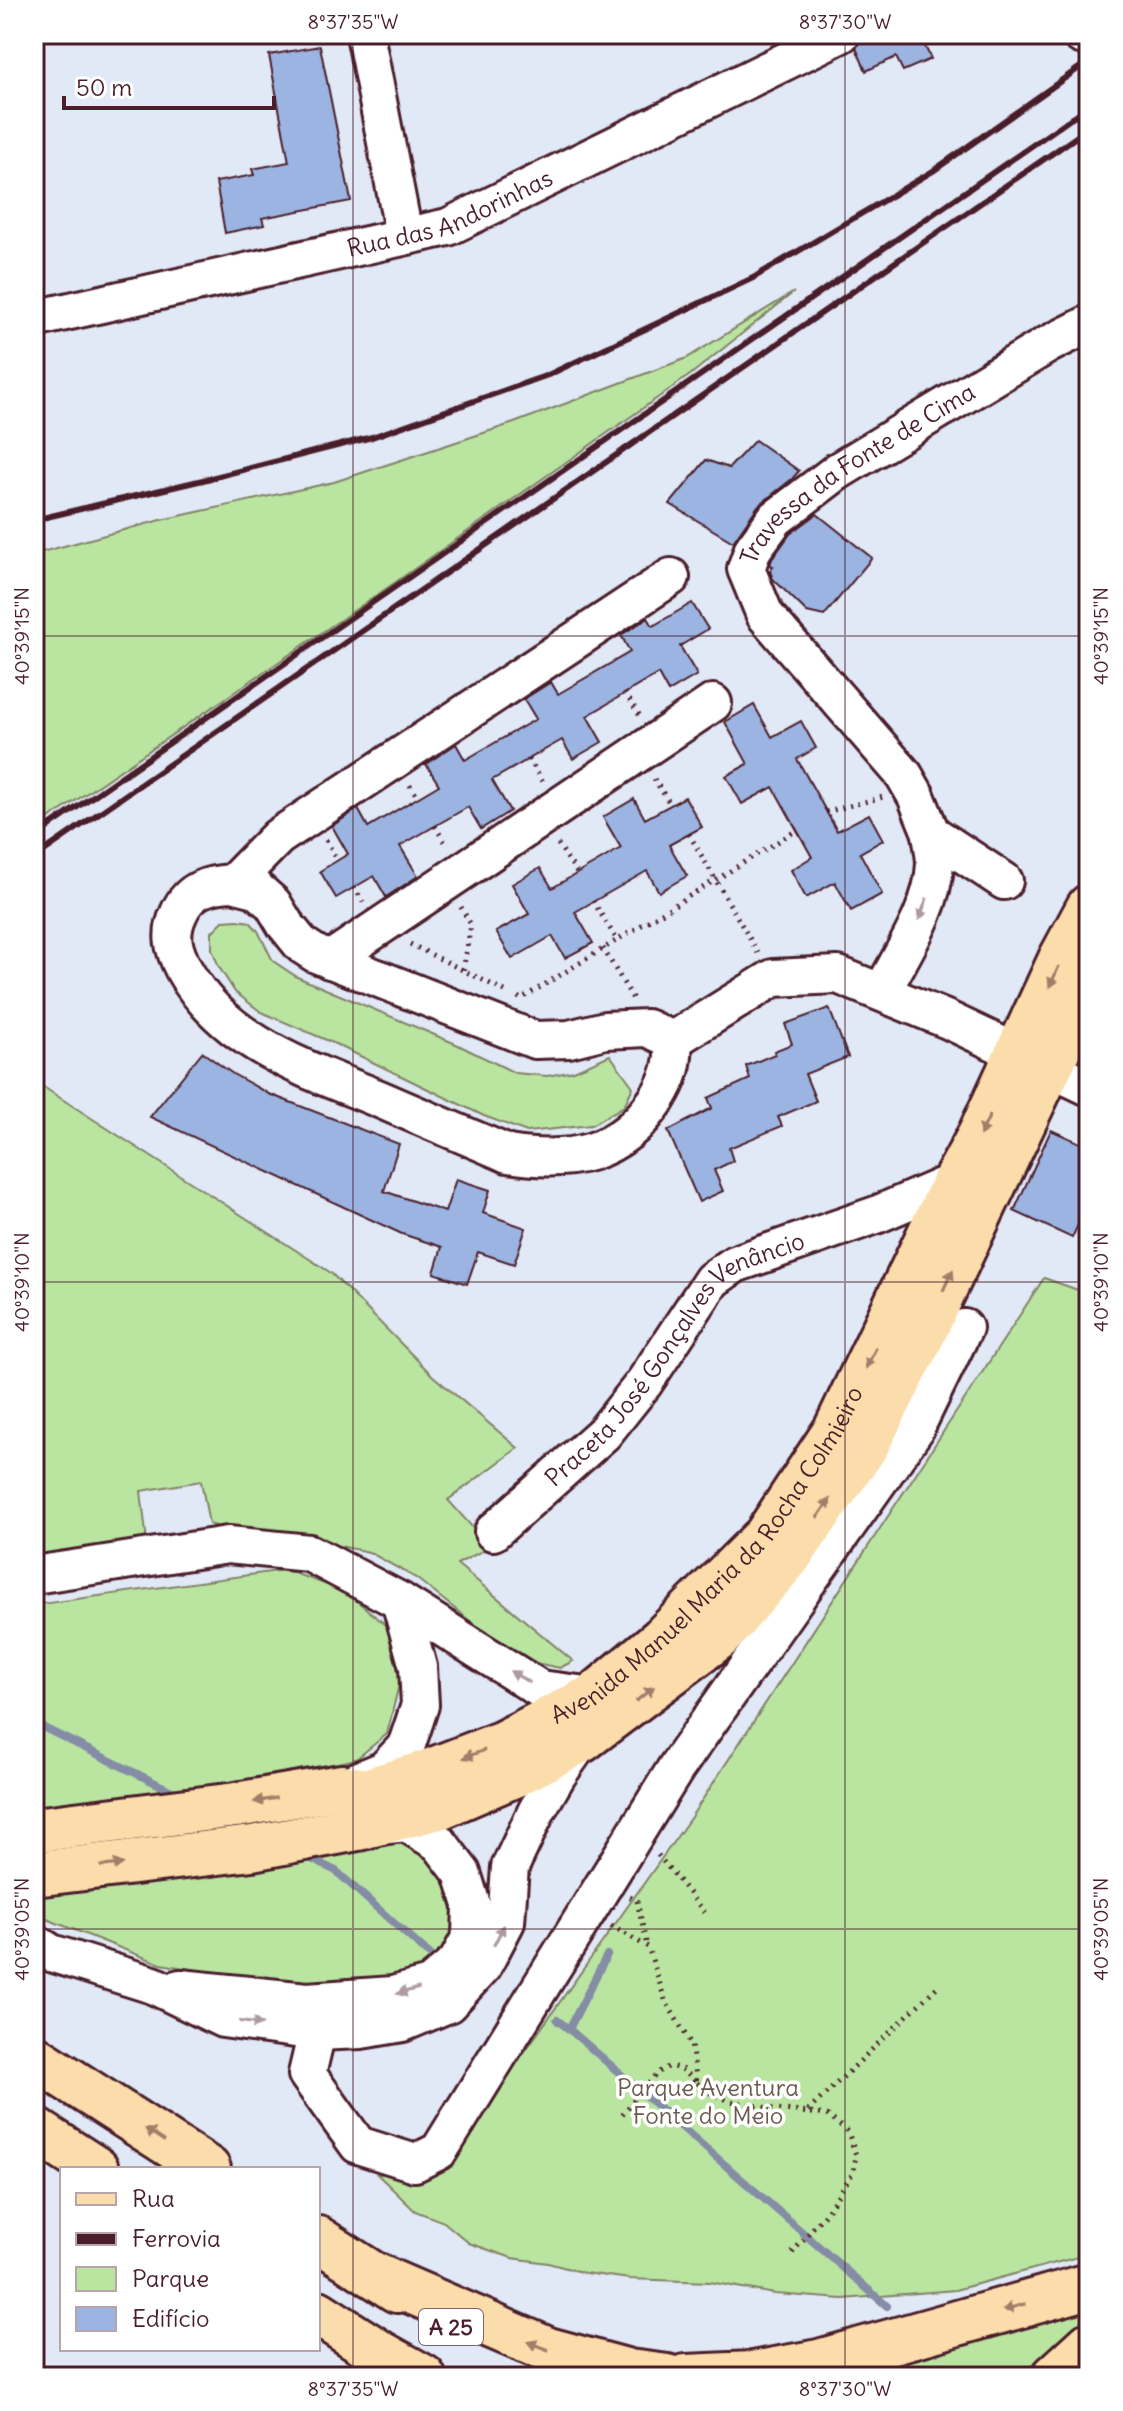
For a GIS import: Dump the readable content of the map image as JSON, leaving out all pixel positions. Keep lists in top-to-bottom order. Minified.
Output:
{"streets":{"main road":["Avenida Manuel Maria da Rocha Colmieiro","A 25"],"street":["Rua das Andorinhas","Travessa da Fonte de Cima","Praceta José Gonçalves Venâncio"]},"crossings":[["Praceta José Gonçalves Venâncio","Avenida Manuel Maria da Rocha Colmieiro"]],"parks":["Parque Aventura Fonte do Meio"],"legend":["Rua","Ferrovia","Parque","Edifício"],"scale_bar":"50 m","coordinates":["8°37'35\"W","8°37'30\"W","40°39'15\"N","40°39'10\"N","40°39'05\"N"]}
